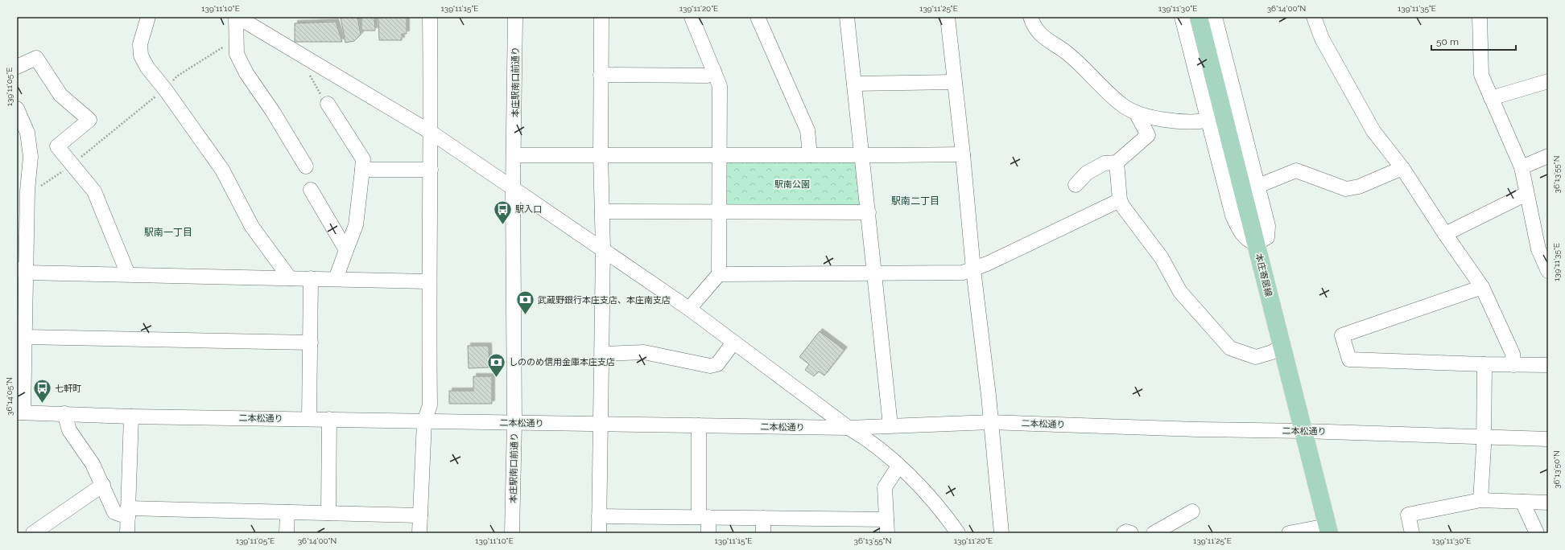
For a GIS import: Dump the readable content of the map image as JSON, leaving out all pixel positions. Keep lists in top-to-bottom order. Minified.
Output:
{"streets":{"main road":["本庄寄居線"],"street":["本庄駅南口前通り","二本松通り"]},"crossings":[["本庄駅南口前通り","二本松通り"],["本庄寄居線","二本松通り"]],"districts":["駅南二丁目","駅南一丁目"],"parks":["駅南公園"],"places":{"bus stop":["駅入口","七軒町"],"bank":["武蔵野銀行本庄支店、本庄南支店","しののめ信用金庫本庄支店"]},"scale_bar":"50 m","coordinates":["139°11'10\"E","139°11'15\"E","139°11'20\"E","139°11'25\"E","139°11'30\"E","36°14'00\"N","139°11'35\"E","139°11'05\"E","36°13'55\"N","36°14'05\"N","36°13'50\"N"]}
